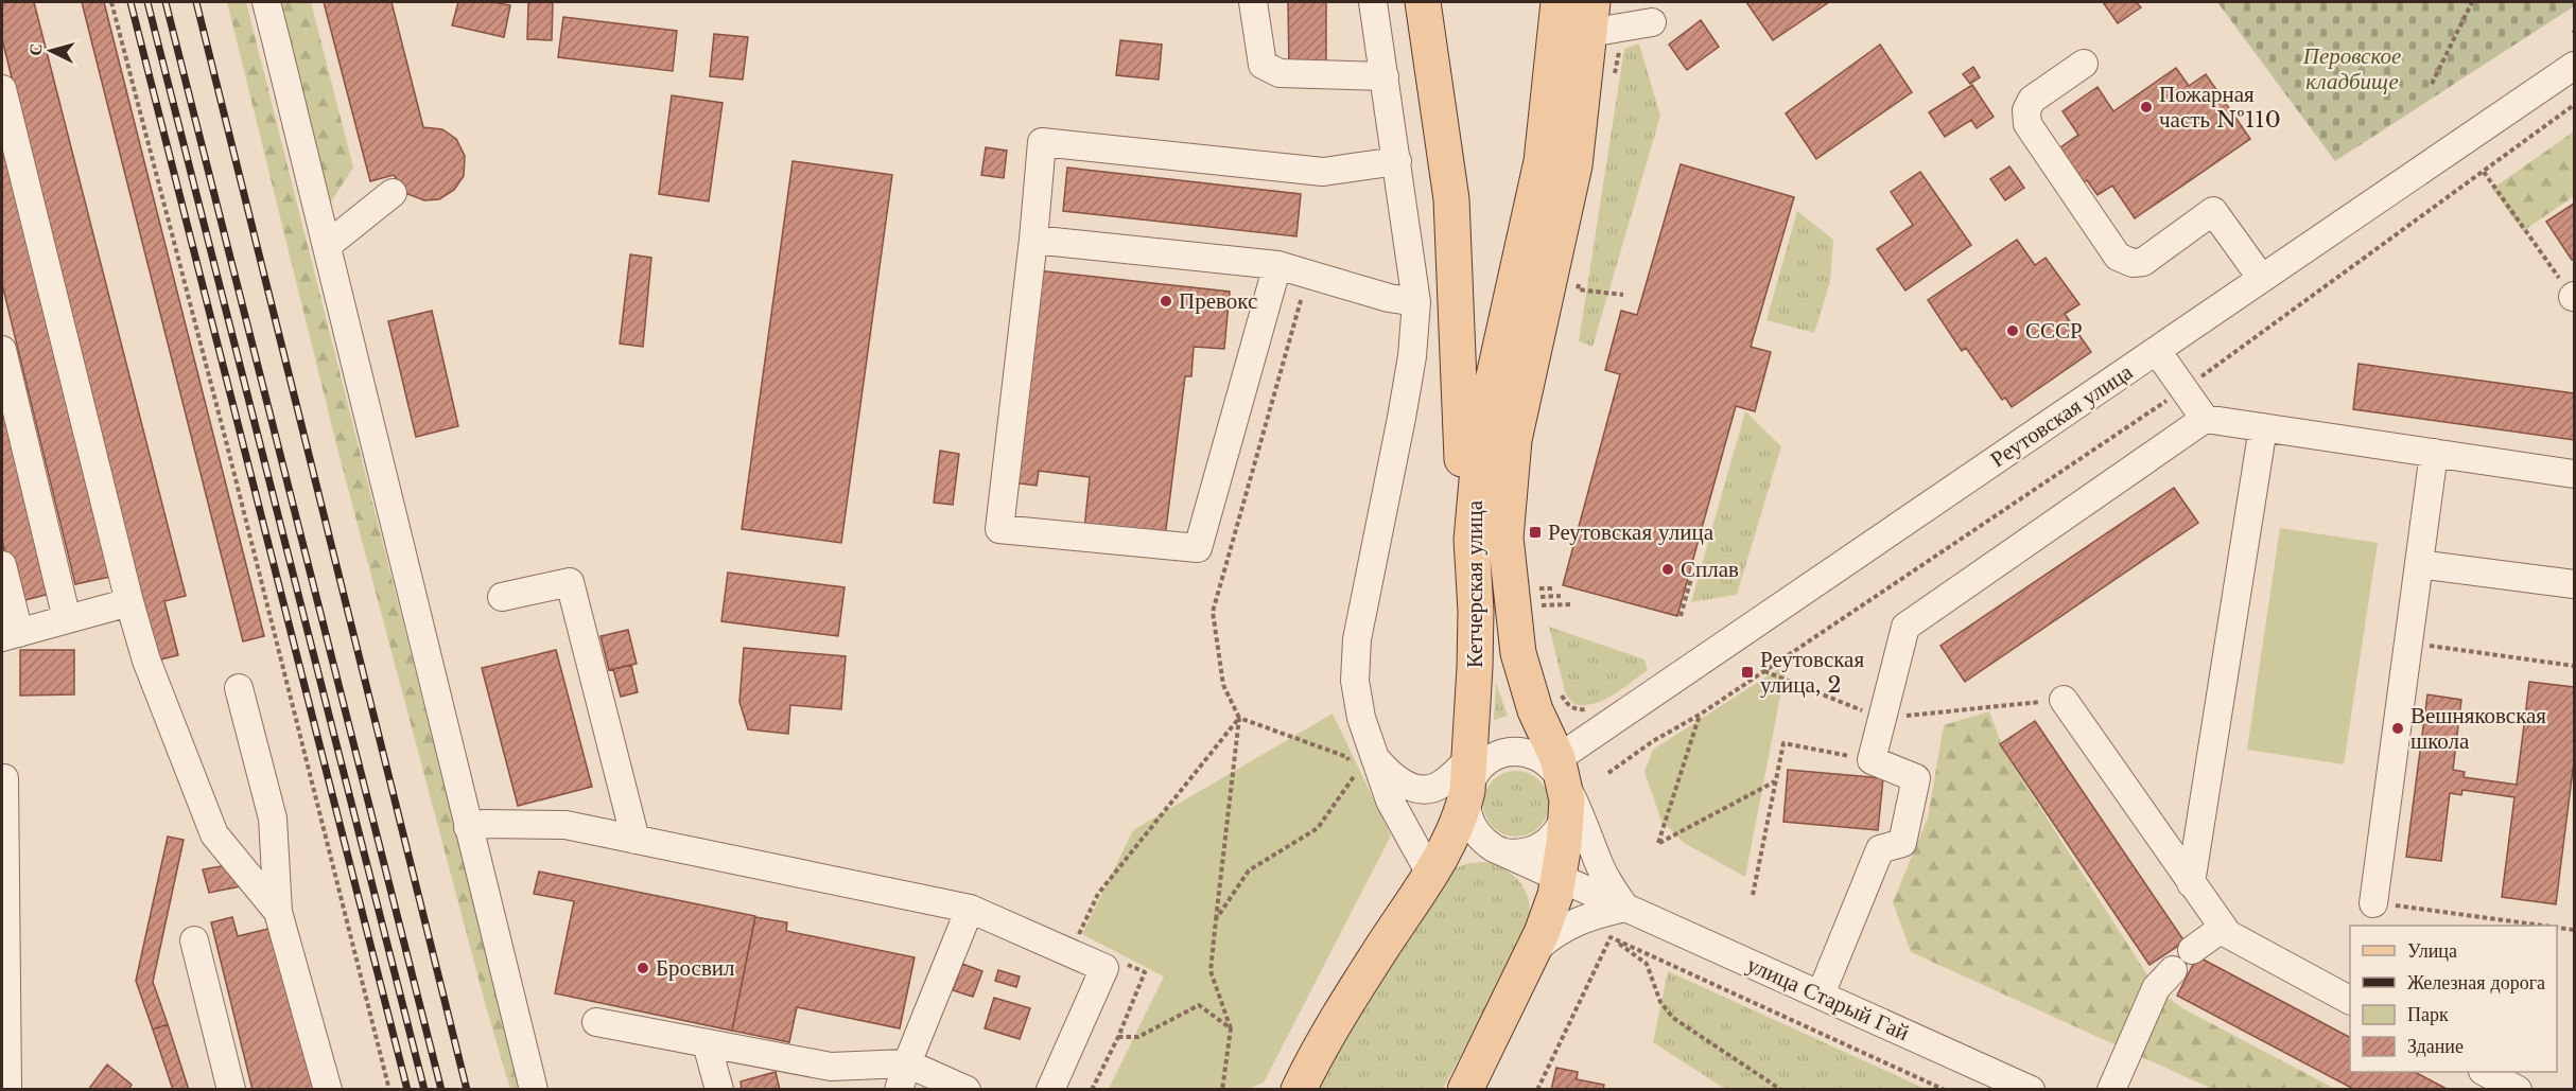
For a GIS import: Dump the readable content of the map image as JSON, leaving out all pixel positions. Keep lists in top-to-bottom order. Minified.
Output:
{"streets":{"main road":["Кетчерская улица"],"street":["Реутовская улица","улица Старый Гай"]},"crossings":[["Реутовская улица","Кетчерская улица"],["Кетчерская улица","улица Старый Гай"]],"parks":["Перовское кладбище"],"places":{"other":["Пожарная часть №110","Превокс","СССР","Сплав","Вешняковская школа","Бросвил"],"transit":["Реутовская улица","Реутовская улица, 2"]},"legend":["Улица","Железная дорога","Парк","Здание"],"north":"left"}
